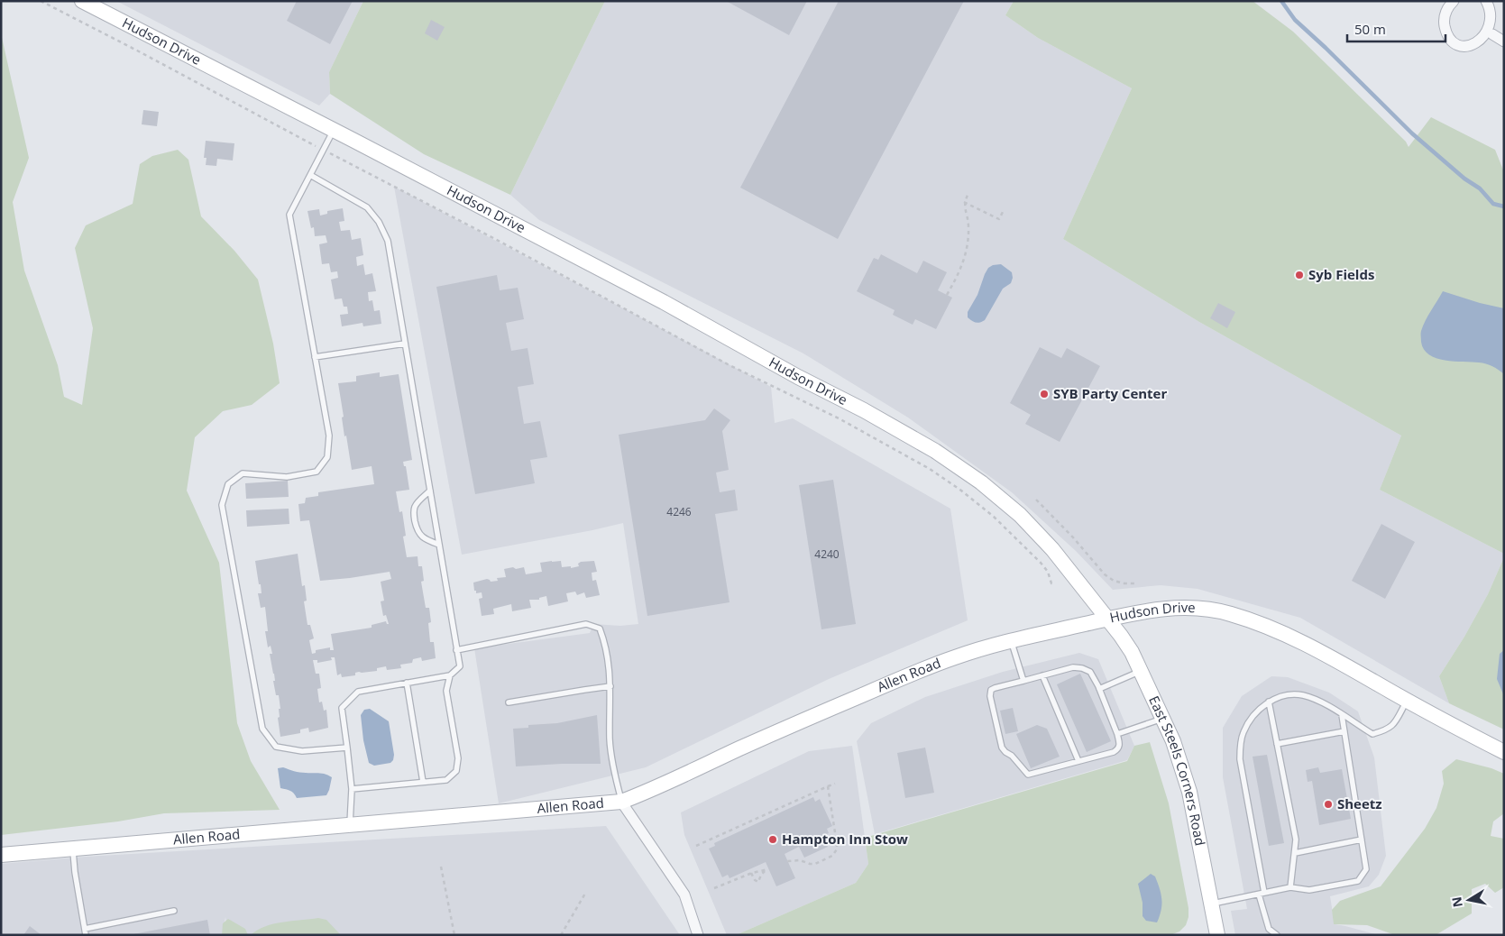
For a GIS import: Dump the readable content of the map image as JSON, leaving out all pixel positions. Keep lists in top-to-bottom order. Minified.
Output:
{"streets":{"street":["Hudson Drive","Allen Road","East Steels Corners Road"]},"crossings":[["Hudson Drive","Allen Road"],["Hudson Drive","East Steels Corners Road"],["Allen Road","East Steels Corners Road"]],"places":["Syb Fields","SYB Party Center","Sheetz","Hampton Inn Stow"],"house_numbers":["4246","4240"],"scale_bar":"50 m","north":"left"}
